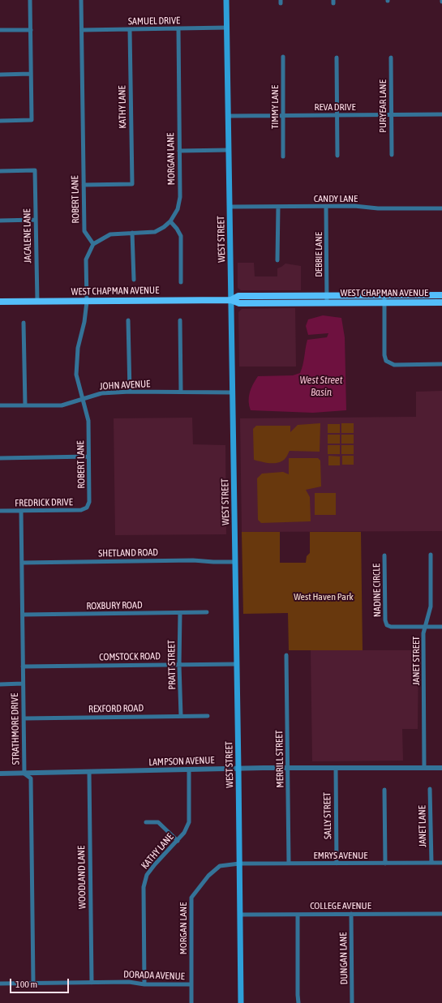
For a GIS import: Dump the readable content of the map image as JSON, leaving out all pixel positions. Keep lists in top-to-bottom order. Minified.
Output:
{"streets":{"main road":["WEST STREET","WEST CHAPMAN AVENUE"],"street":["SAMUEL DRIVE","PURYEAR LANE","KATHY LANE","TIMMY LANE","REVA DRIVE","MORGAN LANE","CANDY LANE","ROBERT LANE","JACALENE LANE","DEBBIE LANE","JOHN AVENUE","FREDRICK DRIVE","SHETLAND ROAD","NADINE CIRCLE","ROXBURY ROAD","COMSTOCK ROAD","JANET STREET","PRATT STREET","REXFORD ROAD","STRATHMORE DRIVE","MERRILL STREET","LAMPSON AVENUE","SALLY STREET","JANET LANE","EMRYS AVENUE","WOODLAND LANE","COLLEGE AVENUE","DUNGAN LANE","DORADA AVENUE"]},"crossings":[["SAMUEL DRIVE","KATHY LANE"],["SAMUEL DRIVE","MORGAN LANE"],["SAMUEL DRIVE","ROBERT LANE"],["SAMUEL DRIVE","WEST STREET"],["PURYEAR LANE","REVA DRIVE"],["KATHY LANE","ROBERT LANE"],["KATHY LANE","LAMPSON AVENUE"],["KATHY LANE","DORADA AVENUE"],["TIMMY LANE","REVA DRIVE"],["REVA DRIVE","WEST STREET"],["MORGAN LANE","WEST STREET"],["MORGAN LANE","EMRYS AVENUE"],["MORGAN LANE","DORADA AVENUE"],["CANDY LANE","WEST STREET"],["CANDY LANE","DEBBIE LANE"],["ROBERT LANE","WEST CHAPMAN AVENUE"],["ROBERT LANE","JOHN AVENUE"],["ROBERT LANE","FREDRICK DRIVE"],["JACALENE LANE","WEST CHAPMAN AVENUE"],["WEST STREET","WEST CHAPMAN AVENUE"],["WEST STREET","JOHN AVENUE"],["WEST STREET","SHETLAND ROAD"],["WEST STREET","COMSTOCK ROAD"],["WEST STREET","LAMPSON AVENUE"],["WEST STREET","EMRYS AVENUE"],["WEST STREET","COLLEGE AVENUE"],["DEBBIE LANE","WEST CHAPMAN AVENUE"],["FREDRICK DRIVE","STRATHMORE DRIVE"],["SHETLAND ROAD","STRATHMORE DRIVE"],["NADINE CIRCLE","JANET STREET"],["ROXBURY ROAD","PRATT STREET"],["ROXBURY ROAD","STRATHMORE DRIVE"],["COMSTOCK ROAD","PRATT STREET"],["COMSTOCK ROAD","STRATHMORE DRIVE"],["JANET STREET","LAMPSON AVENUE"],["PRATT STREET","REXFORD ROAD"],["REXFORD ROAD","STRATHMORE DRIVE"],["STRATHMORE DRIVE","LAMPSON AVENUE"],["STRATHMORE DRIVE","DORADA AVENUE"],["MERRILL STREET","LAMPSON AVENUE"],["MERRILL STREET","EMRYS AVENUE"],["LAMPSON AVENUE","SALLY STREET"],["LAMPSON AVENUE","WOODLAND LANE"],["SALLY STREET","EMRYS AVENUE"],["JANET LANE","EMRYS AVENUE"],["WOODLAND LANE","DORADA AVENUE"],["COLLEGE AVENUE","DUNGAN LANE"]],"water":["West Street Basin"],"parks":["West Haven Park"],"scale_bar":"100 m"}
